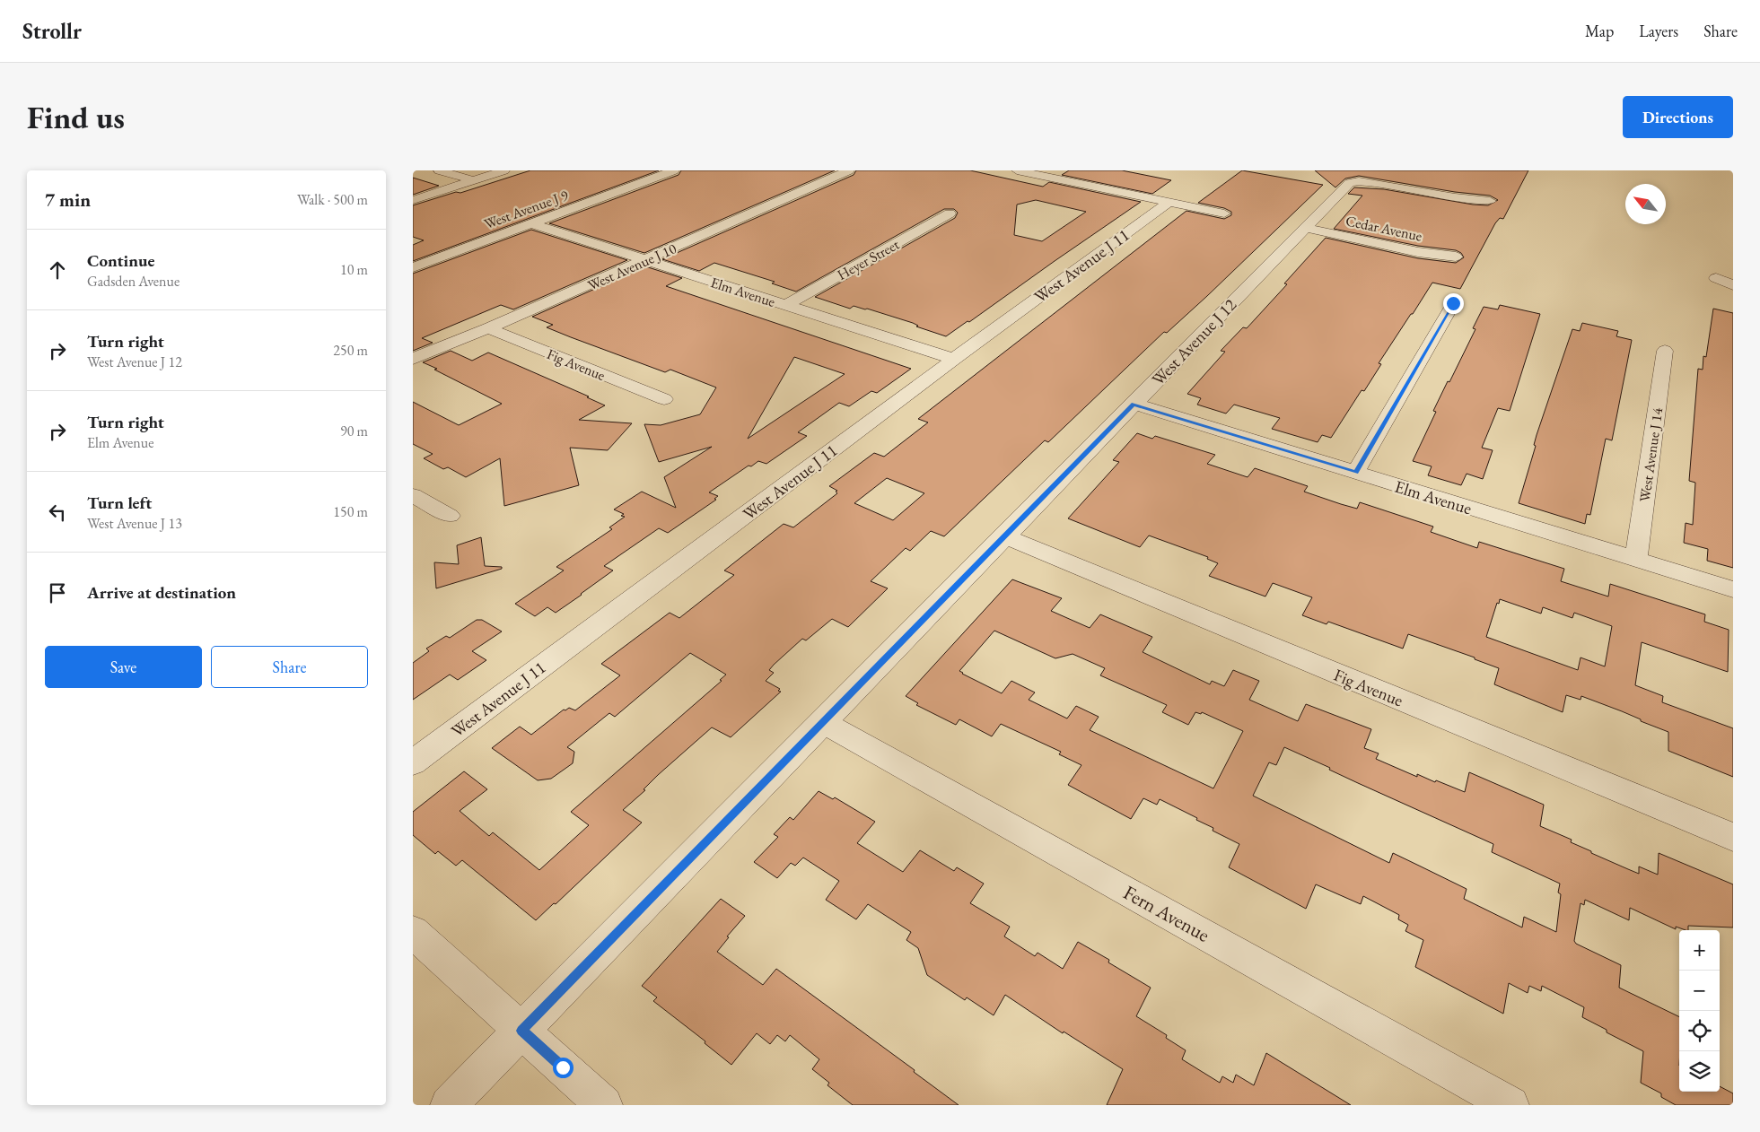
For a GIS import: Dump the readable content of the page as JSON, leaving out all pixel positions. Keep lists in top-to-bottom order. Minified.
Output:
{"streets":{"street":["West Avenue J 9","Cedar Avenue","Heyer Street","West Avenue J 11","West Avenue J 10","Elm Avenue","West Avenue J 12","Fig Avenue","West Avenue J 14","Fern Avenue"]},"crossings":[["West Avenue J 9","Elm Avenue"],["Cedar Avenue","West Avenue J 12"],["Heyer Street","Elm Avenue"],["West Avenue J 11","Elm Avenue"],["West Avenue J 10","Elm Avenue"],["West Avenue J 10","Fig Avenue"],["Elm Avenue","West Avenue J 12"],["Elm Avenue","West Avenue J 14"],["West Avenue J 12","Fig Avenue"],["West Avenue J 12","Fern Avenue"]],"north":"top left","page":{"header":"Strollr","nav":["Map","Layers","Share"],"buttons":["Directions",["Save","Share"]],"title":"Find us","heading":["7 min","Walk · 500 m"],"list":[["Continue","Gadsden Avenue","10 m"],["Turn right","West Avenue J 12","250 m"],["Turn right","Elm Avenue","90 m"],["Turn left","West Avenue J 13","150 m"],"Arrive at destination"],"map_buttons":["+","−"]}}
